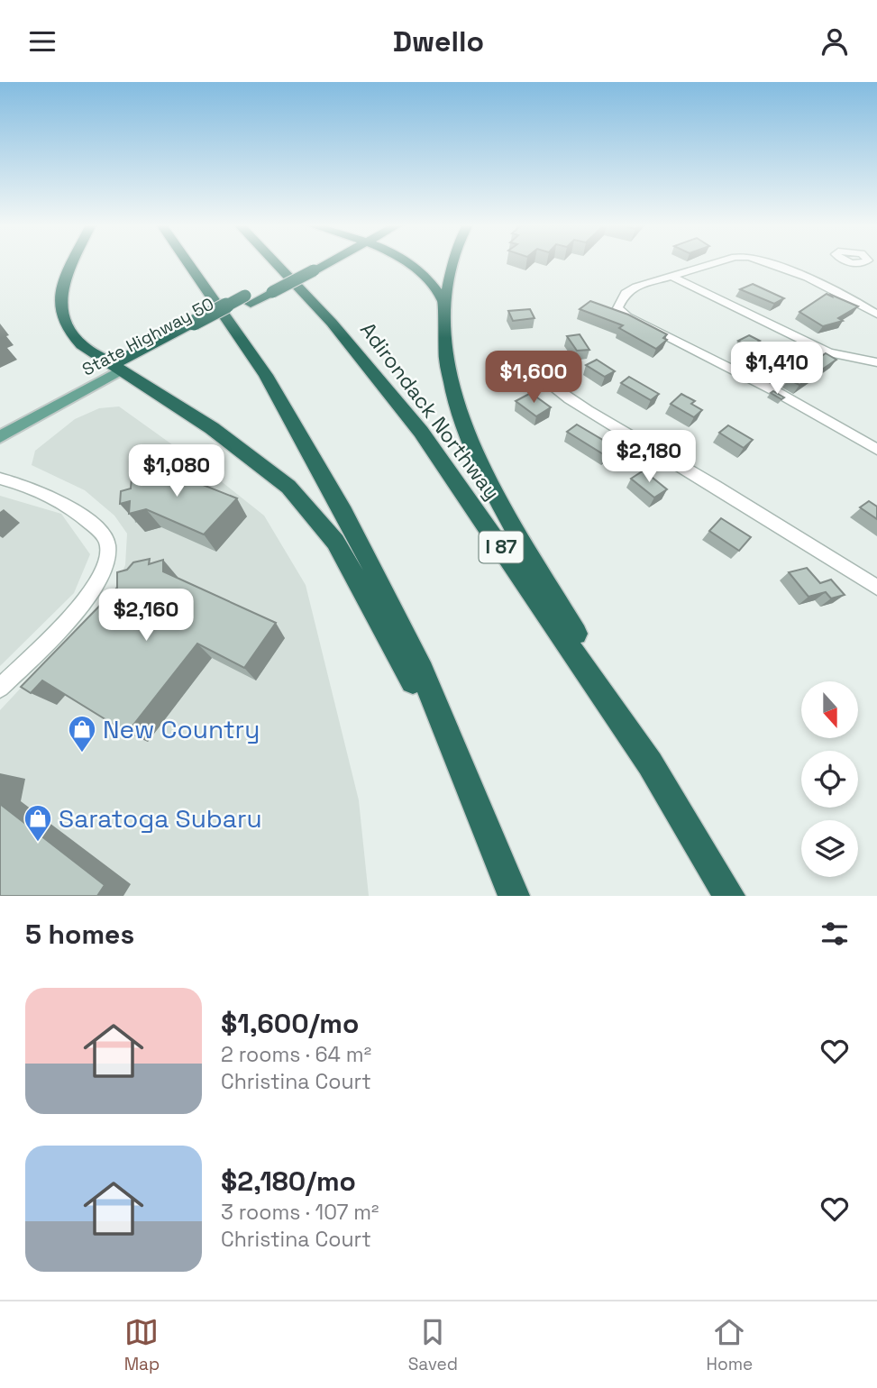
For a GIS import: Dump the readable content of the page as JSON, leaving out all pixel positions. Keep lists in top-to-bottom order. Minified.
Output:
{"streets":{"highway":["State Highway 50","Adirondack Northway","I 87"]},"places":{"shop":["New Country","Saratoga Subaru"]},"north":"bottom","page":{"header":"Dwello","price":["$1,410","$1,600","$2,180","$1,080","$2,160"],"heading":"5 homes","list":[{"name":"$1,600/mo","note":"2 rooms · 64 m² · Christina Court"},{"name":"$2,180/mo","note":"3 rooms · 107 m² · Christina Court"}],"tabs":["Map","Saved","Home"]}}
